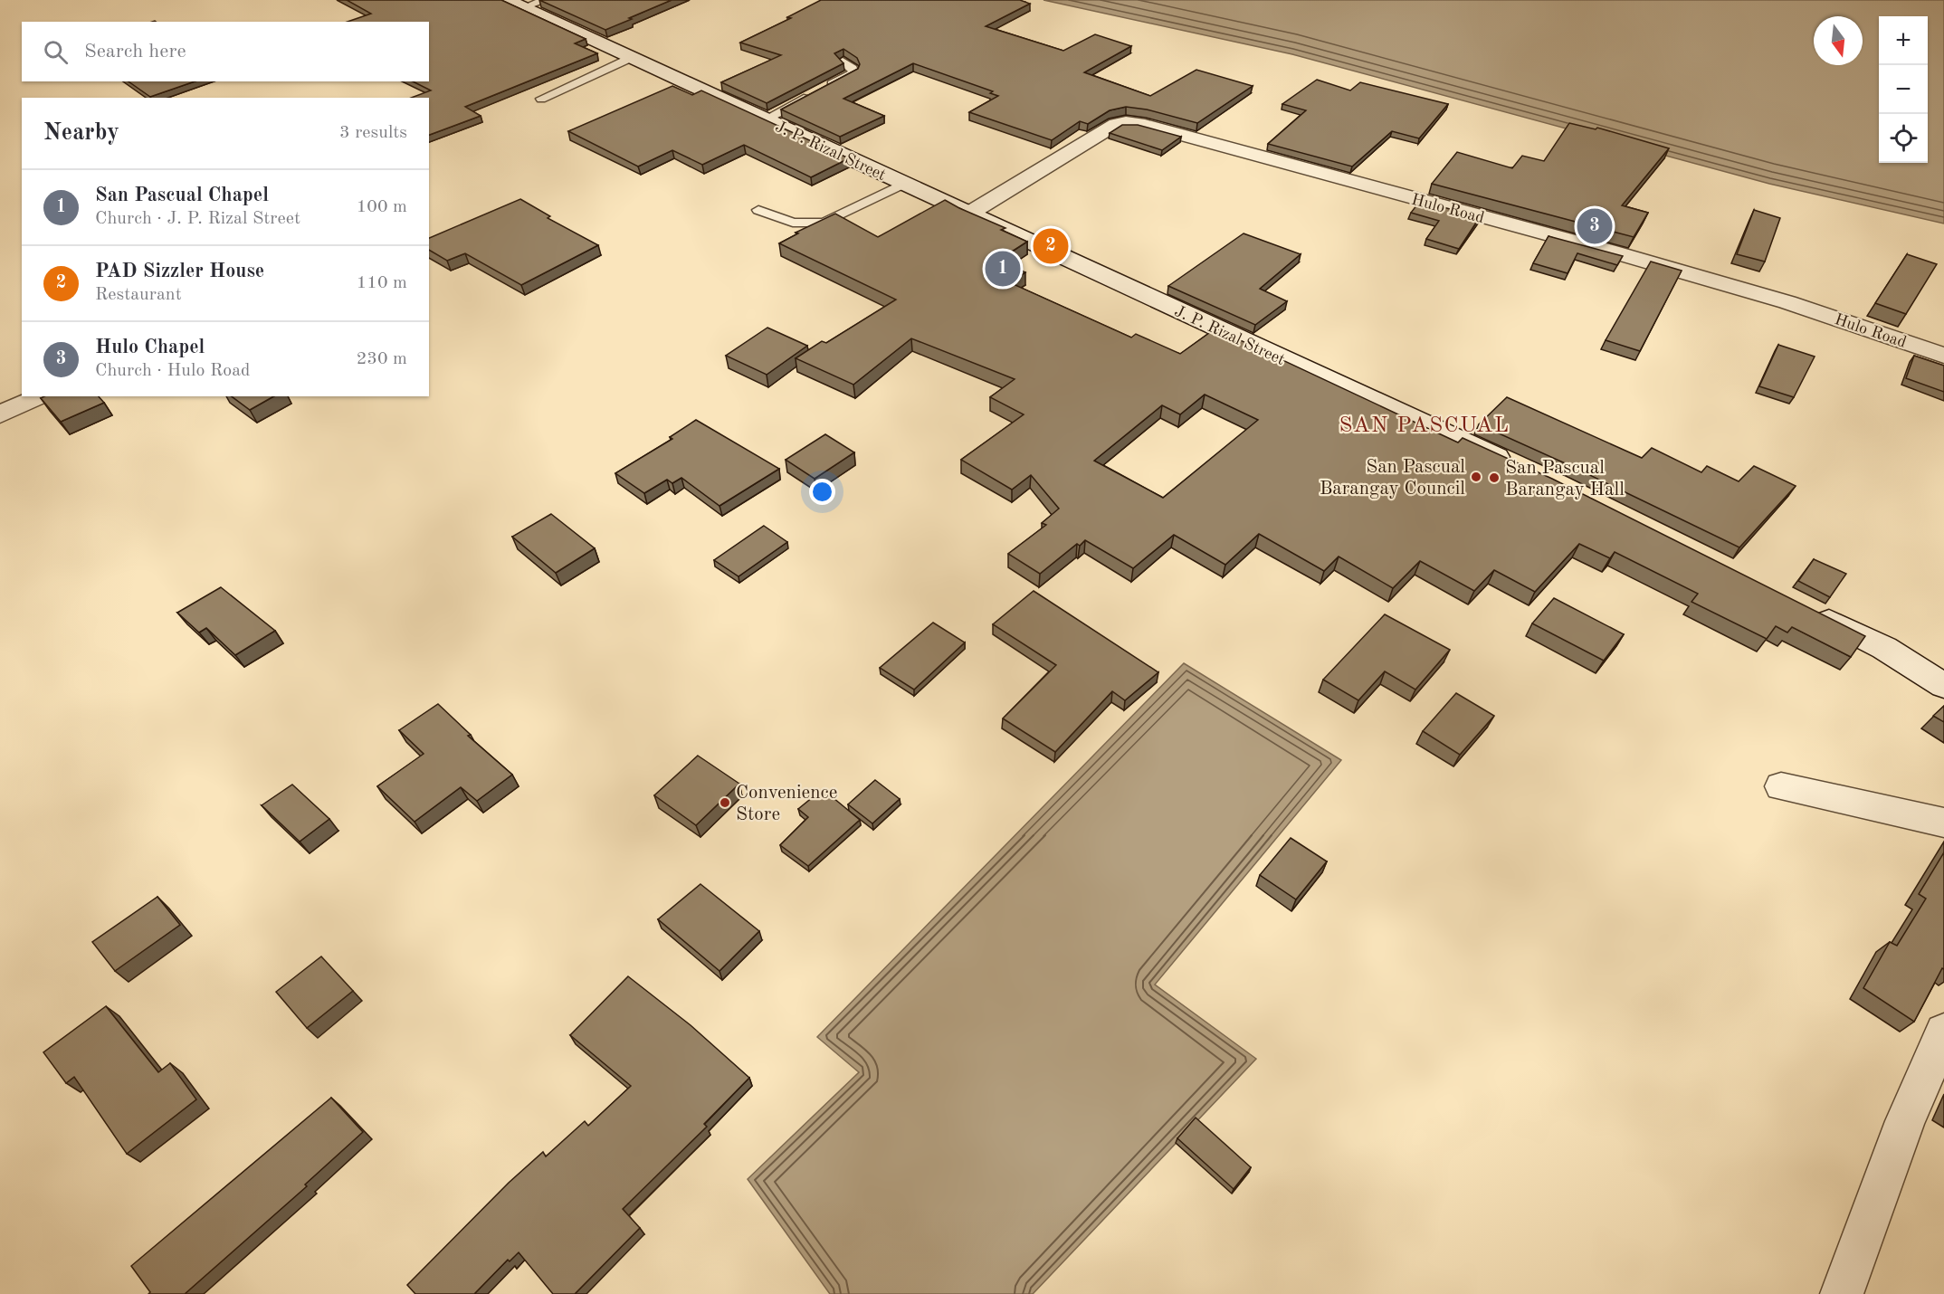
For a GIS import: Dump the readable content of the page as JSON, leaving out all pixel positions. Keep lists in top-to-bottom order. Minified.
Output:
{"streets":{"main road":["J. P. Rizal Street","Hulo Road"]},"crossings":[["J. P. Rizal Street","Hulo Road"]],"districts":["SAN PASCUAL"],"places":["San Pascual Barangay Council","San Pascual Barangay Hall","Convenience Store"],"north":"bottom","page":{"map_buttons":["+","−"],"search":"Search here","heading":["Nearby","3 results"],"list":[{"mark":"1","name":"San Pascual Chapel","note":"Church · J. P. Rizal Street","value":"100 m"},{"mark":"2","name":"PAD Sizzler House","note":"Restaurant","value":"110 m"},{"mark":"3","name":"Hulo Chapel","note":"Church · Hulo Road","value":"230 m"}],"pins":["3","2","1"]}}
